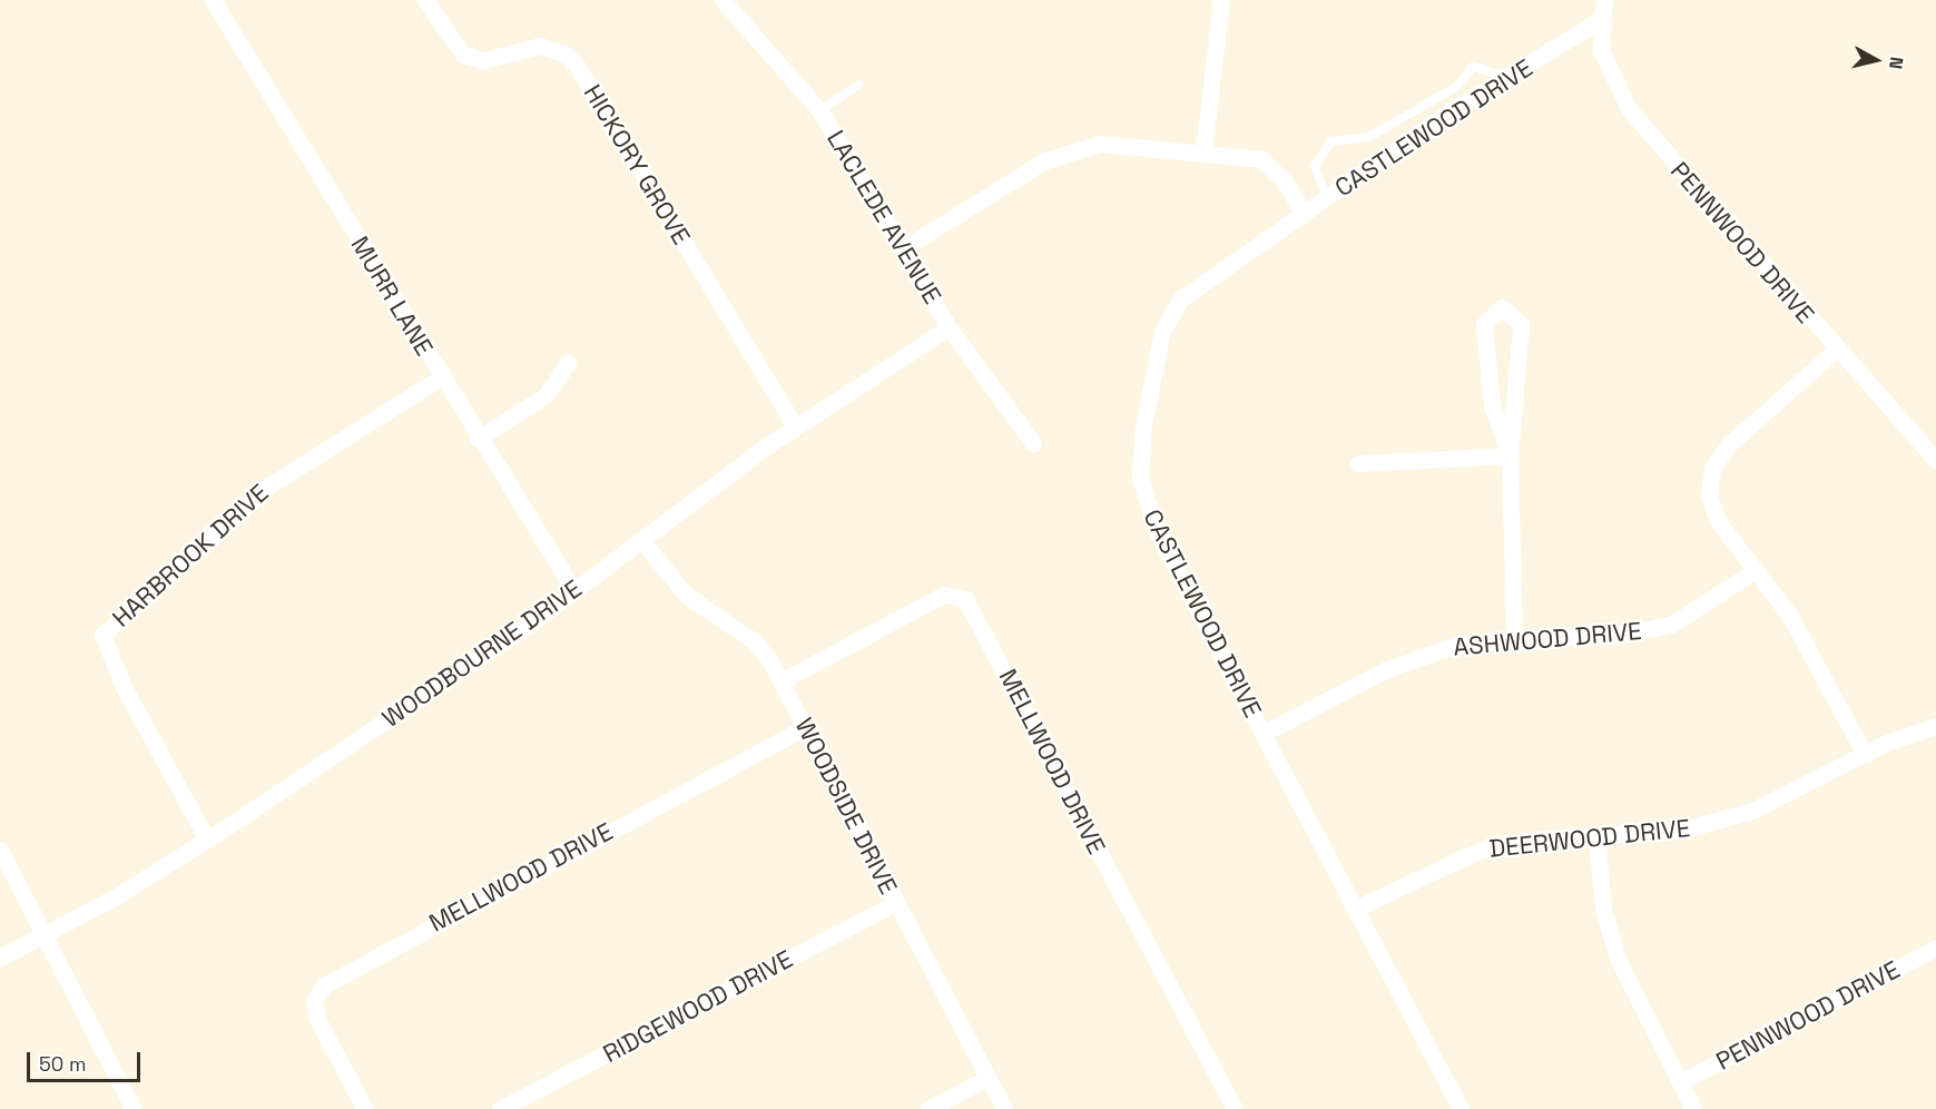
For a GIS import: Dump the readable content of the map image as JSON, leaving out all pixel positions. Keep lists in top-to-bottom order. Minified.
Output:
{"streets":{"street":["CASTLEWOOD DRIVE","HICKORY GROVE","LACLEDE AVENUE","PENNWOOD DRIVE","MURR LANE","HARBROOK DRIVE","ASHWOOD DRIVE","WOODBOURNE DRIVE","MELLWOOD DRIVE","WOODSIDE DRIVE","DEERWOOD DRIVE","RIDGEWOOD DRIVE"]},"crossings":[["CASTLEWOOD DRIVE","PENNWOOD DRIVE"],["CASTLEWOOD DRIVE","ASHWOOD DRIVE"],["CASTLEWOOD DRIVE","DEERWOOD DRIVE"],["HICKORY GROVE","WOODBOURNE DRIVE"],["LACLEDE AVENUE","WOODBOURNE DRIVE"],["MURR LANE","HARBROOK DRIVE"],["MURR LANE","WOODBOURNE DRIVE"],["HARBROOK DRIVE","WOODBOURNE DRIVE"],["WOODBOURNE DRIVE","WOODSIDE DRIVE"],["MELLWOOD DRIVE","WOODSIDE DRIVE"],["WOODSIDE DRIVE","RIDGEWOOD DRIVE"]],"scale_bar":"50 m","north":"right"}
